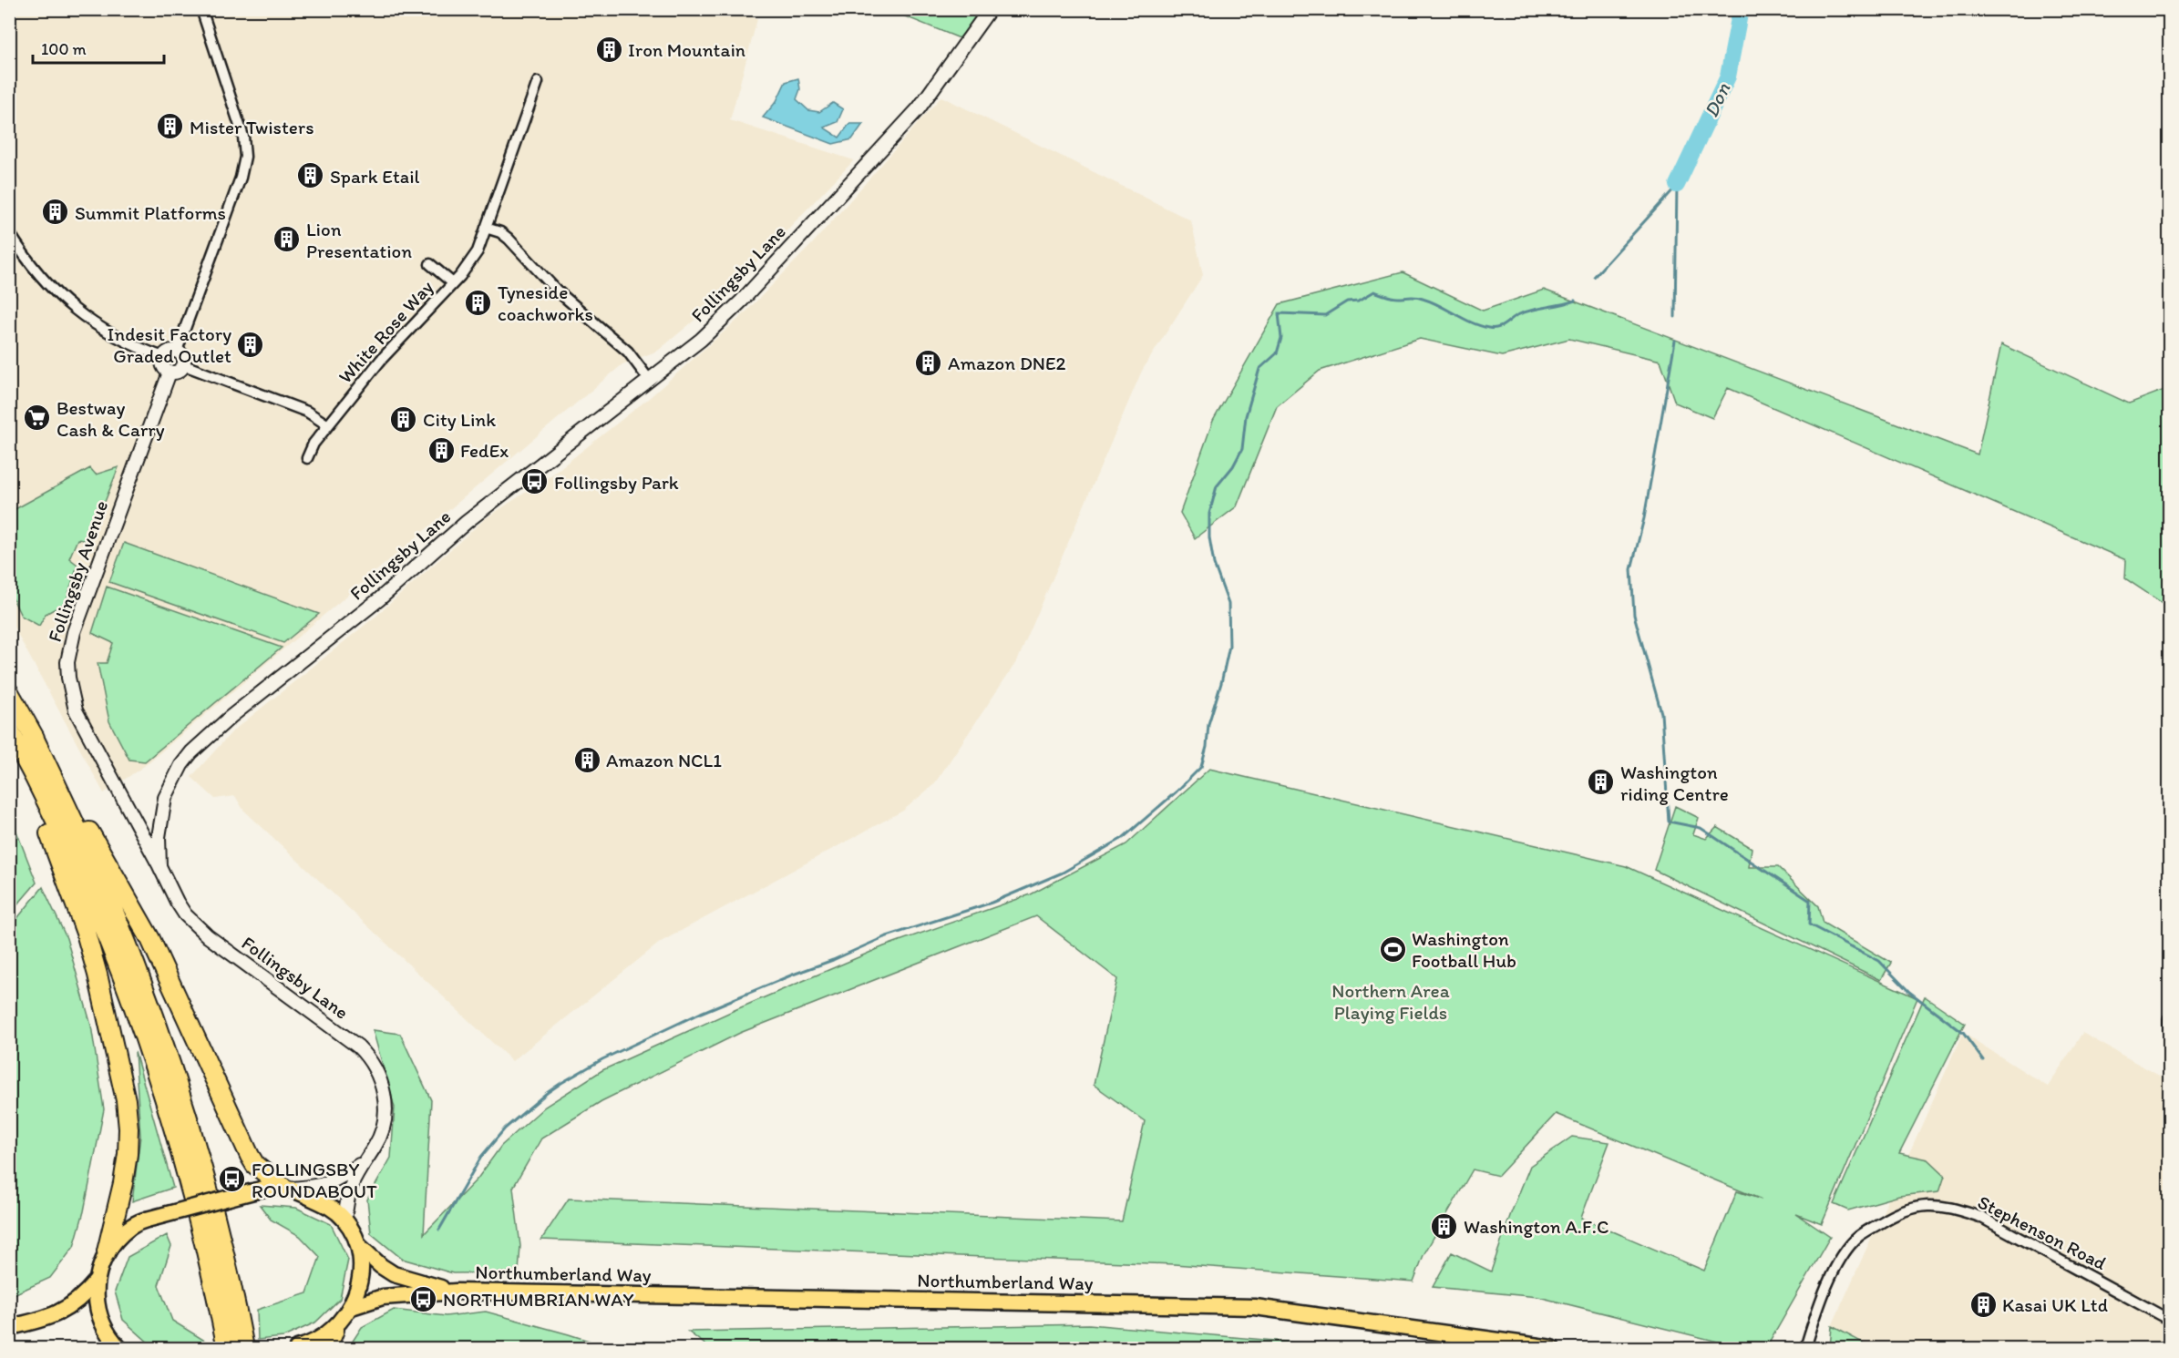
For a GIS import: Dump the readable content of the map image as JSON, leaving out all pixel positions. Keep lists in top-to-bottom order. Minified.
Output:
{"streets":{"main road":["Northumberland Way"],"street":["Follingsby Lane","White Rose Way","Follingsby Avenue","Stephenson Road"]},"crossings":[["Follingsby Lane","Follingsby Avenue"]],"water":["Don"],"parks":["Northern Area Playing Fields"],"places":{"building":["Iron Mountain","Mister Twisters","Spark Etail","Summit Platforms","Lion Presentation","Tyneside coachworks","Indesit Factory Graded Outlet","Amazon DNE2","City Link","FedEx","Amazon NCL1","Washington riding Centre","Washington A.F.C","Kasai UK Ltd"],"supermarket":["Bestway Cash & Carry"],"bus stop":["Follingsby Park","FOLLINGSBY ROUNDABOUT","NORTHUMBRIAN WAY"],"sports":["Washington Football Hub"]},"scale_bar":"100 m"}
